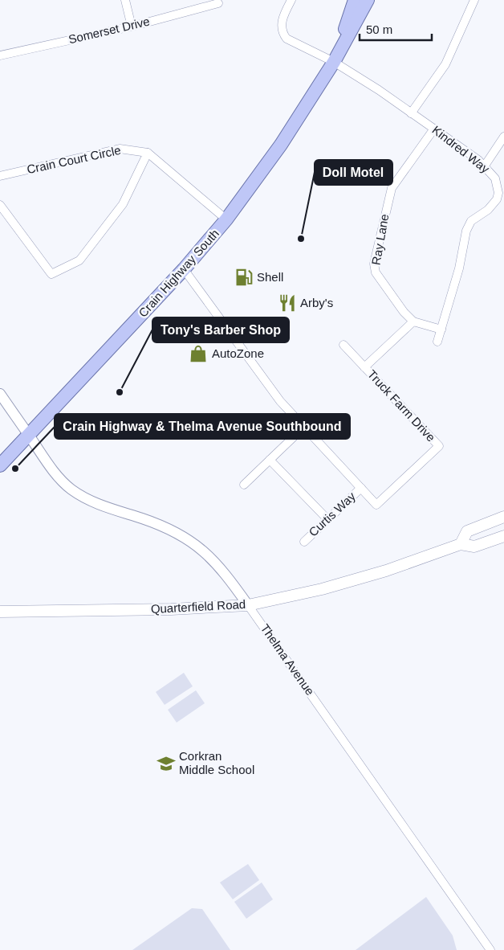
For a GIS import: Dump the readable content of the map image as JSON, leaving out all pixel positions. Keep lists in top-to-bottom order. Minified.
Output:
{"streets":{"main road":["Crain Highway South","Quarterfield Road"],"street":["Somerset Drive","Kindred Way","Crain Court Circle","Ray Lane","Truck Farm Drive","Curtis Way","Thelma Avenue"]},"crossings":[["Kindred Way","Ray Lane"],["Kindred Way","Crain Highway South"],["Crain Highway South","Truck Farm Drive"],["Crain Highway South","Thelma Avenue"],["Truck Farm Drive","Curtis Way"],["Quarterfield Road","Thelma Avenue"]],"places":{"other":["Doll Motel","Tony's Barber Shop","Crain Highway & Thelma Avenue Southbound"],"fuel station":["Shell"],"restaurant":["Arby's"],"shop":["AutoZone"],"school or university":["Corkran Middle School"]},"scale_bar":"50 m"}
